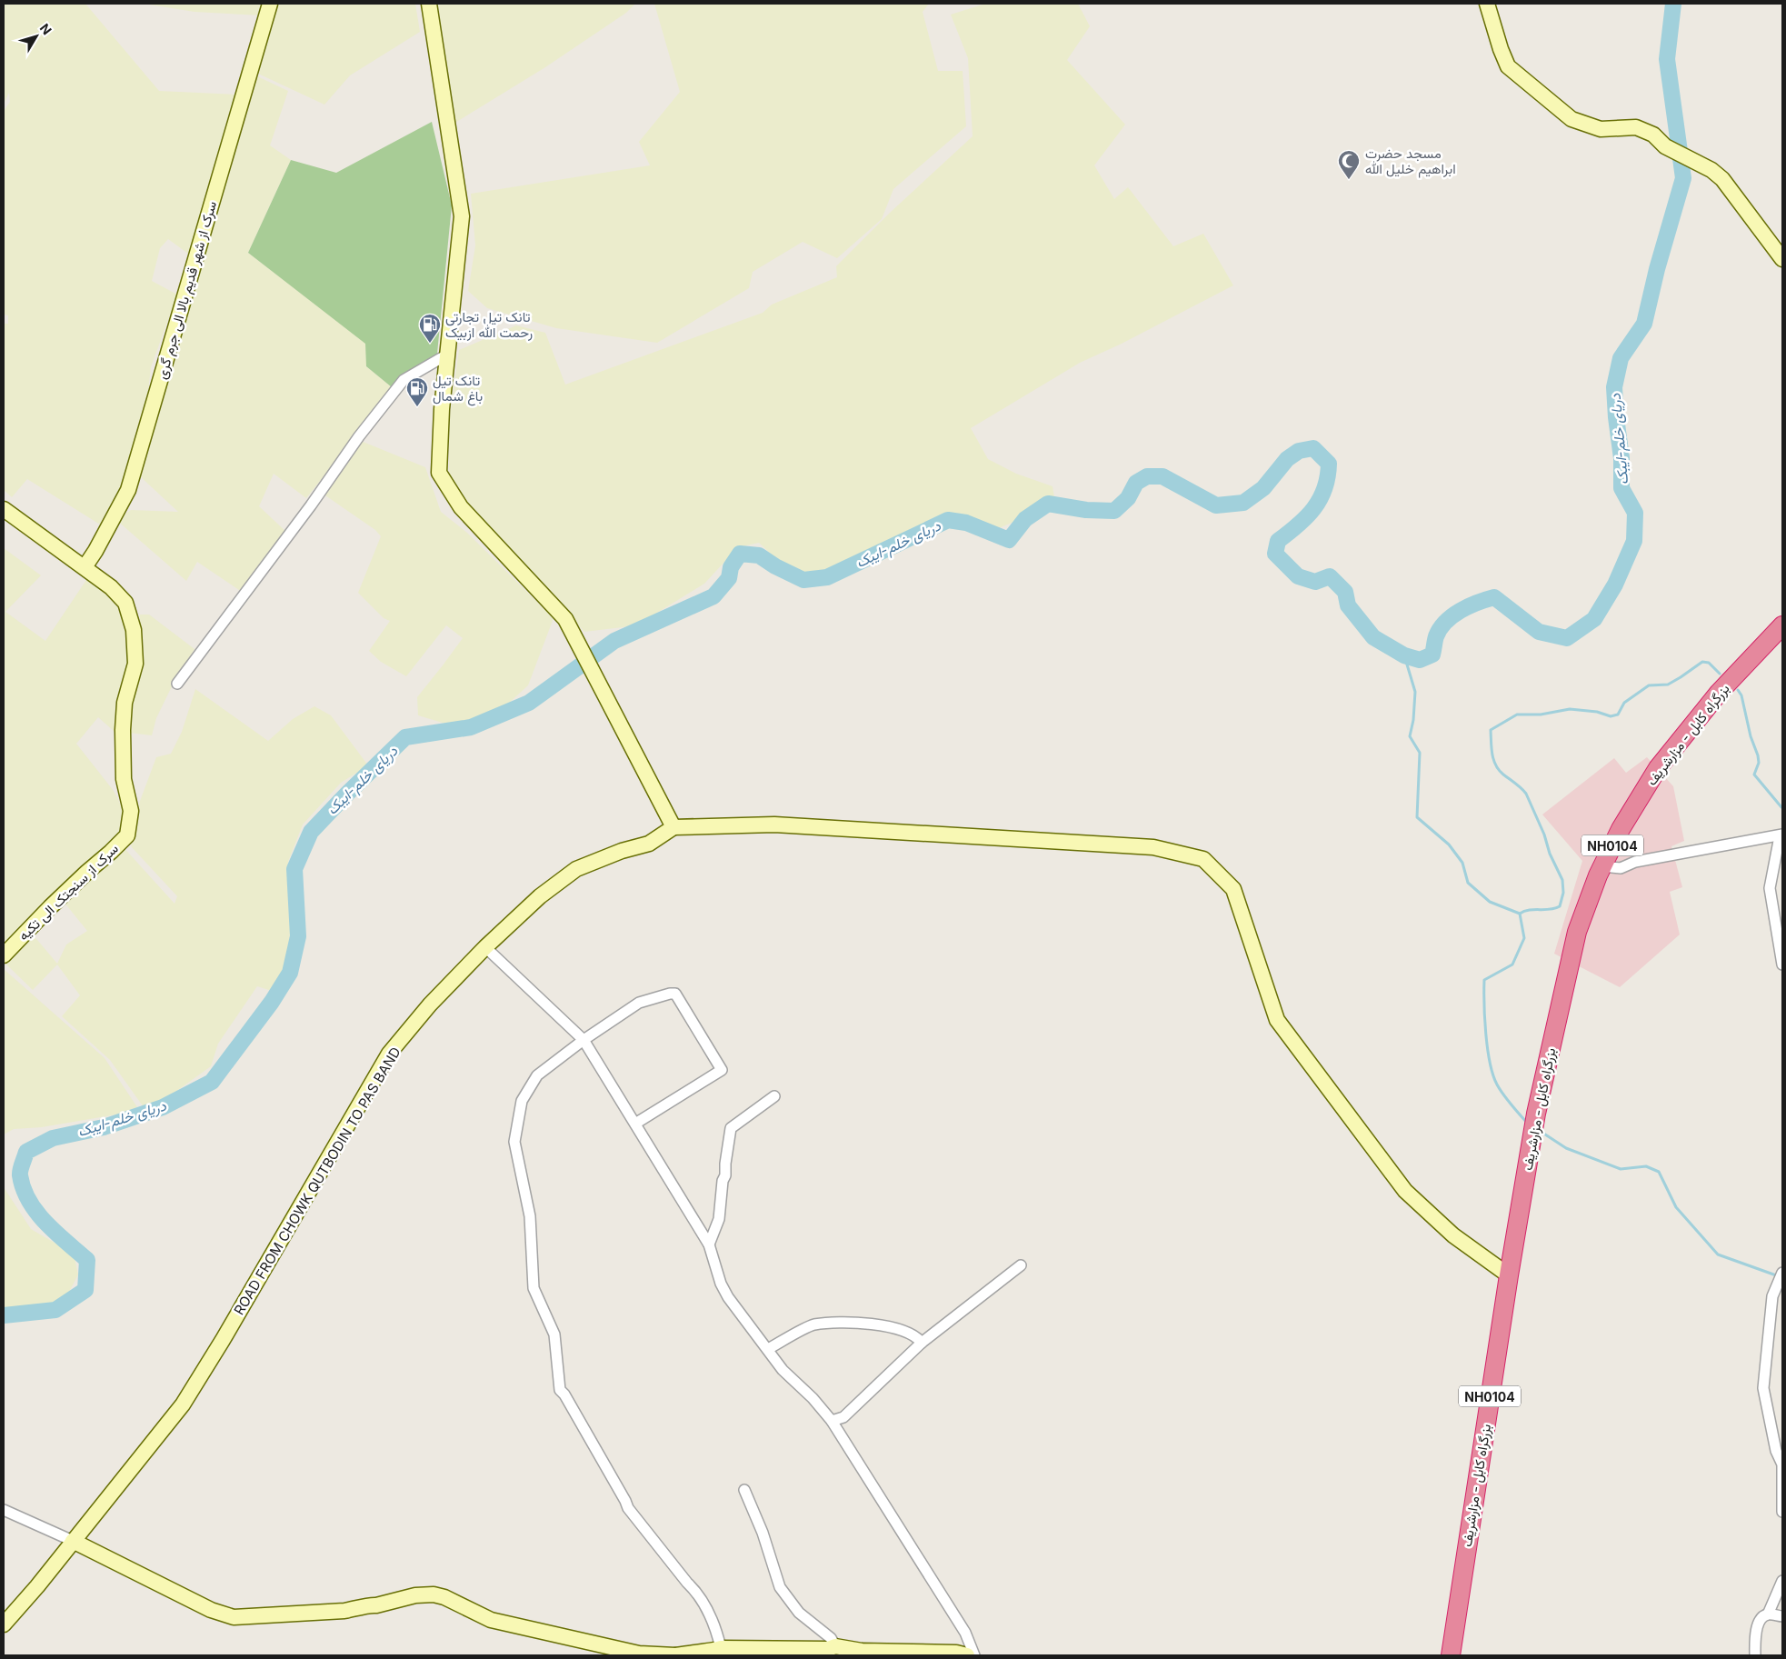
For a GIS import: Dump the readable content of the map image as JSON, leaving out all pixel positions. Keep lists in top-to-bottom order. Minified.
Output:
{"streets":{"highway":["بزرگراه کابل - مزارشریف","NH0104"],"main road":["سرک از شهر قدیم بالا الی جرم گری","سرک از سنجتک الی تکیه","ROAD FROM CHOWK QUTBODIN TO PAS BAND"]},"crossings":[["سرک از شهر قدیم بالا الی جرم گری","سرک از سنجتک الی تکیه"]],"water":["دریای خلم-ایبک"],"places":{"mosque":["مسجد حضرت ابراهیم خلیل الله"],"fuel station":["تانک تیل تجارتی رحمت الله ازبیک","تانک تیل باغ شمال"]},"north":"top right"}
